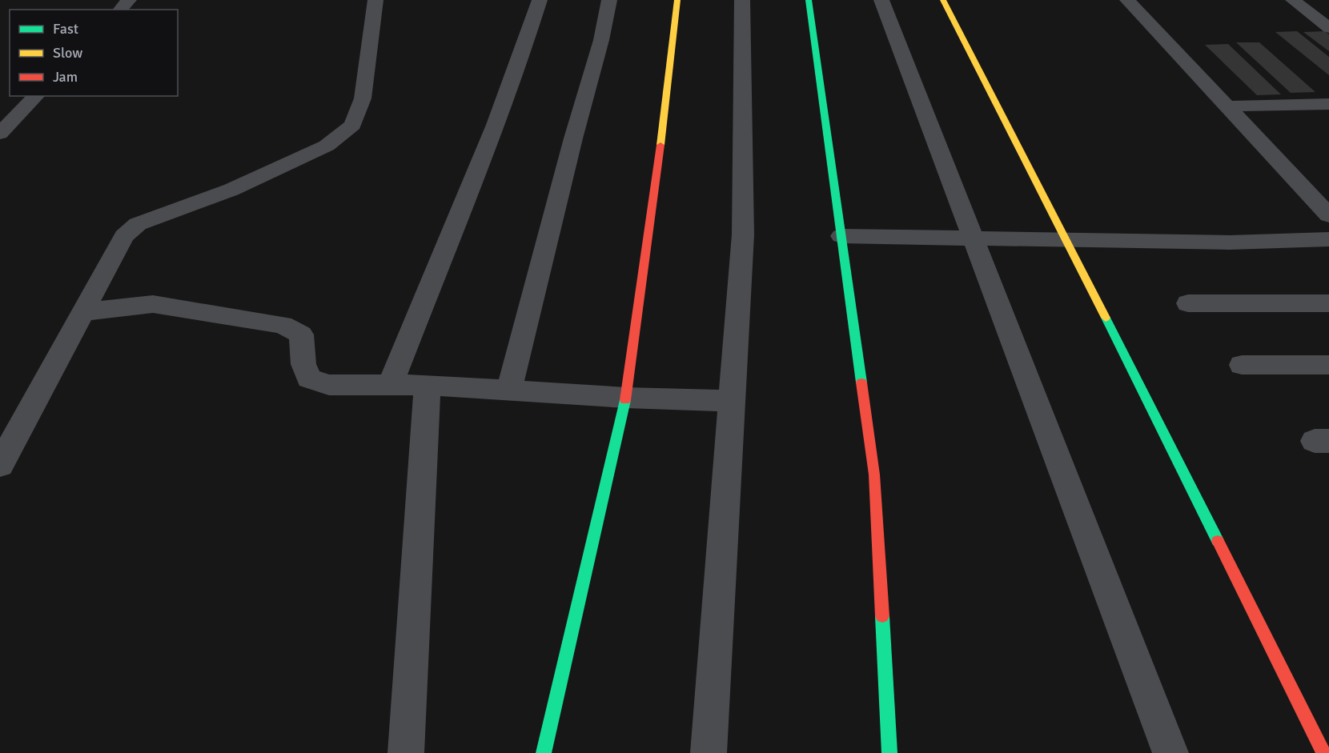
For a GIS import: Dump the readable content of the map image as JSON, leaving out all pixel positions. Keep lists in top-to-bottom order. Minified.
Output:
{"legend":["Fast","Slow","Jam"]}
